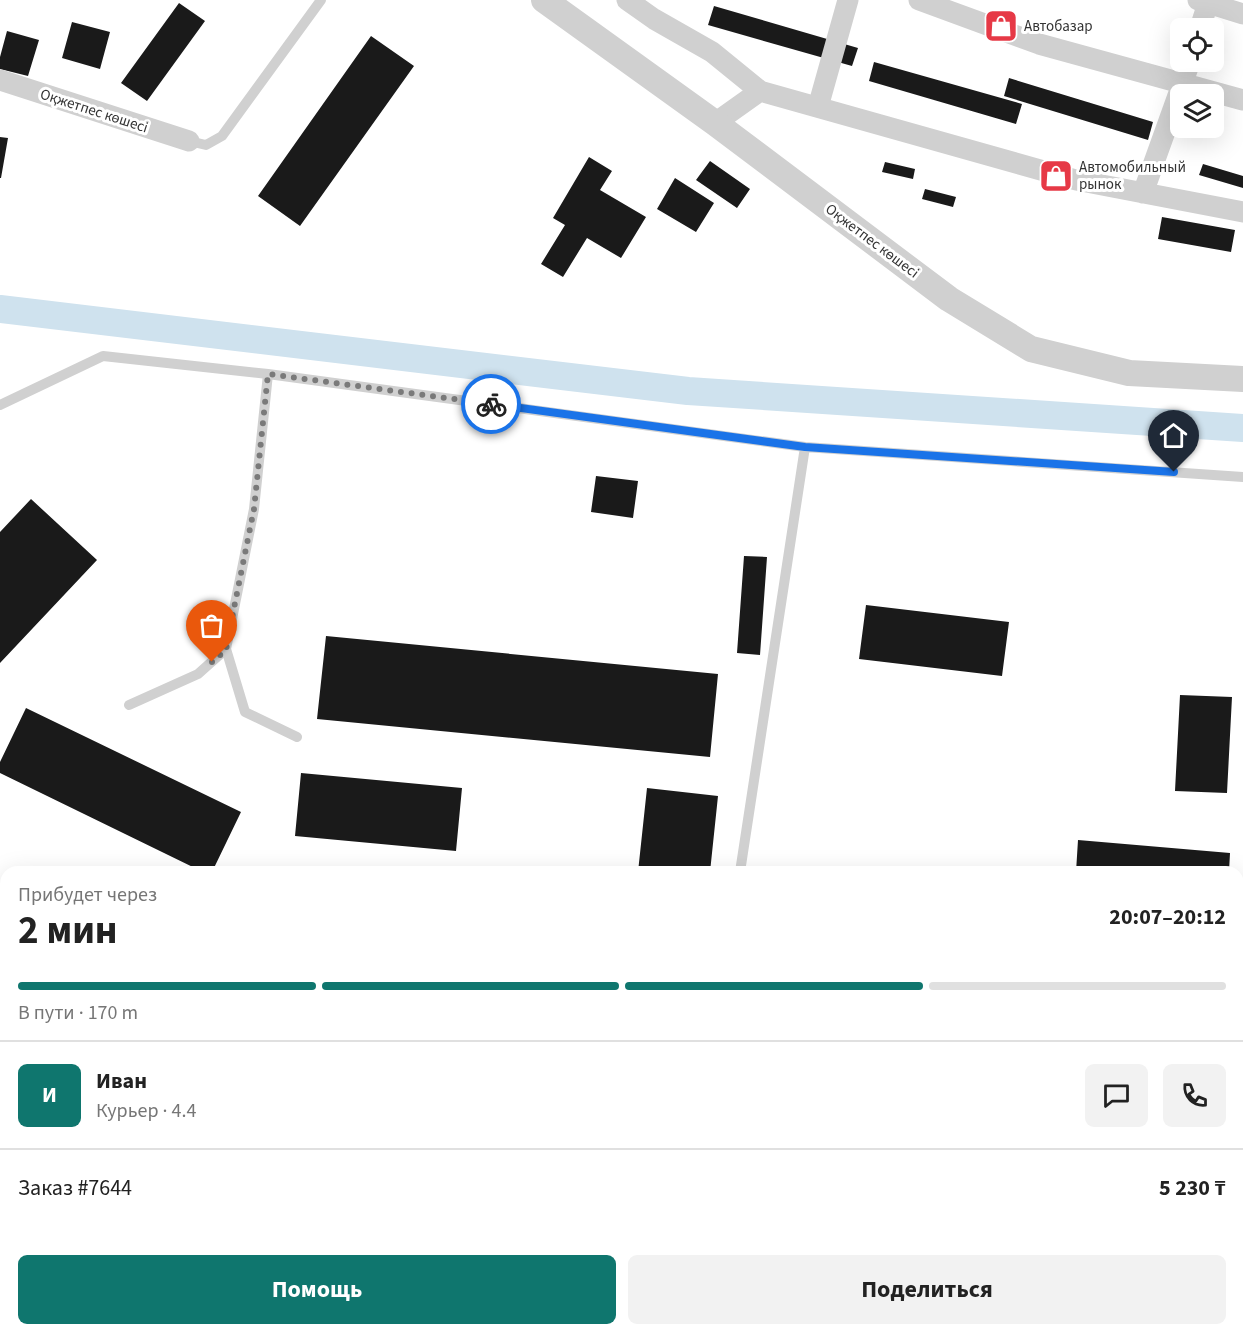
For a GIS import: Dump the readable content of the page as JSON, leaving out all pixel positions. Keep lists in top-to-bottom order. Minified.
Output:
{"streets":{"street":["Оқжетпес көшесі"]},"places":{"shop":["Автобазар","Автомобильный рынок"]},"page":{"heading":["2 мин","Прибудет через","20:07–20:12"],"panel":["Иван","Курьер · 4.4","Заказ #7644","5 230 ₸"],"bar":"В пути · 170 m","round":"И","buttons":["Помощь","Поделиться"]}}
